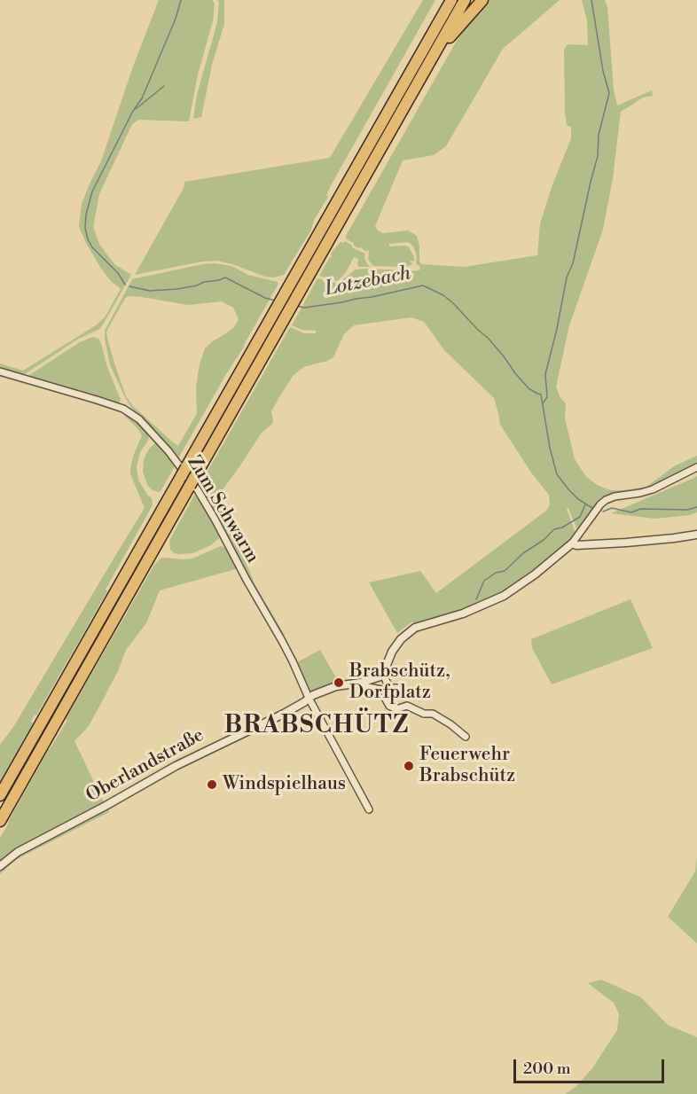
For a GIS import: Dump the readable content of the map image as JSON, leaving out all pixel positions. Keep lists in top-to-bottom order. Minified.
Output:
{"streets":{"street":["Zum Schwarm","Oberlandstraße"]},"crossings":[["Zum Schwarm","Oberlandstraße"]],"districts":["BRABSCHÜTZ"],"water":["Lotzebach"],"places":["Brabschütz, Dorfplatz","Feuerwehr Brabschütz","Windspielhaus"],"scale_bar":"200 m"}
